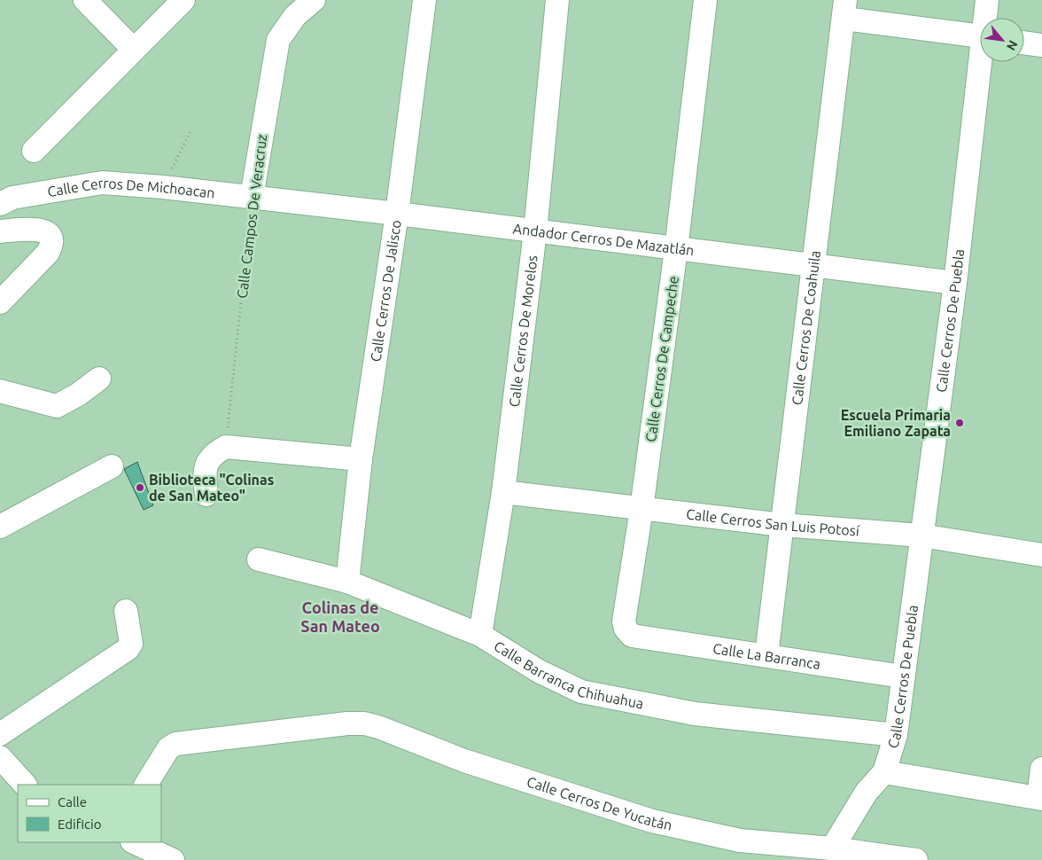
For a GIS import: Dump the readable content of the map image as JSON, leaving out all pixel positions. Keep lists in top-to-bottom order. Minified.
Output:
{"streets":{"street":["Calle Cerros De Michoacan","Calle Campos De Veracruz","Andador Cerros De Mazatlán","Calle Cerros De Jalisco","Calle Cerros De Puebla","Calle Cerros De Coahuila","Calle Cerros De Morelos","Calle Cerros De Campeche","Calle Cerros San Luis Potosí","Calle La Barranca","Calle Barranca Chihuahua","Calle Cerros De Yucatán"]},"crossings":[["Calle Cerros De Michoacan","Calle Campos De Veracruz"],["Calle Cerros De Michoacan","Andador Cerros De Mazatlán"],["Calle Campos De Veracruz","Andador Cerros De Mazatlán"],["Andador Cerros De Mazatlán","Calle Cerros De Jalisco"],["Andador Cerros De Mazatlán","Calle Cerros De Puebla"],["Andador Cerros De Mazatlán","Calle Cerros De Coahuila"],["Andador Cerros De Mazatlán","Calle Cerros De Morelos"],["Andador Cerros De Mazatlán","Calle Cerros De Campeche"],["Calle Cerros De Jalisco","Calle Barranca Chihuahua"],["Calle Cerros De Puebla","Calle Cerros San Luis Potosí"],["Calle Cerros De Puebla","Calle La Barranca"],["Calle Cerros De Puebla","Calle Barranca Chihuahua"],["Calle Cerros De Coahuila","Calle Cerros San Luis Potosí"],["Calle Cerros De Coahuila","Calle La Barranca"],["Calle Cerros De Morelos","Calle Cerros San Luis Potosí"],["Calle Cerros De Morelos","Calle Barranca Chihuahua"],["Calle Cerros De Campeche","Calle Cerros San Luis Potosí"],["Calle Cerros De Campeche","Calle La Barranca"]],"districts":["Colinas de San Mateo"],"places":["Escuela Primaria Emiliano Zapata","Biblioteca \"Colinas de San Mateo\""],"legend":["Calle","Edificio"],"north":"bottom right"}
